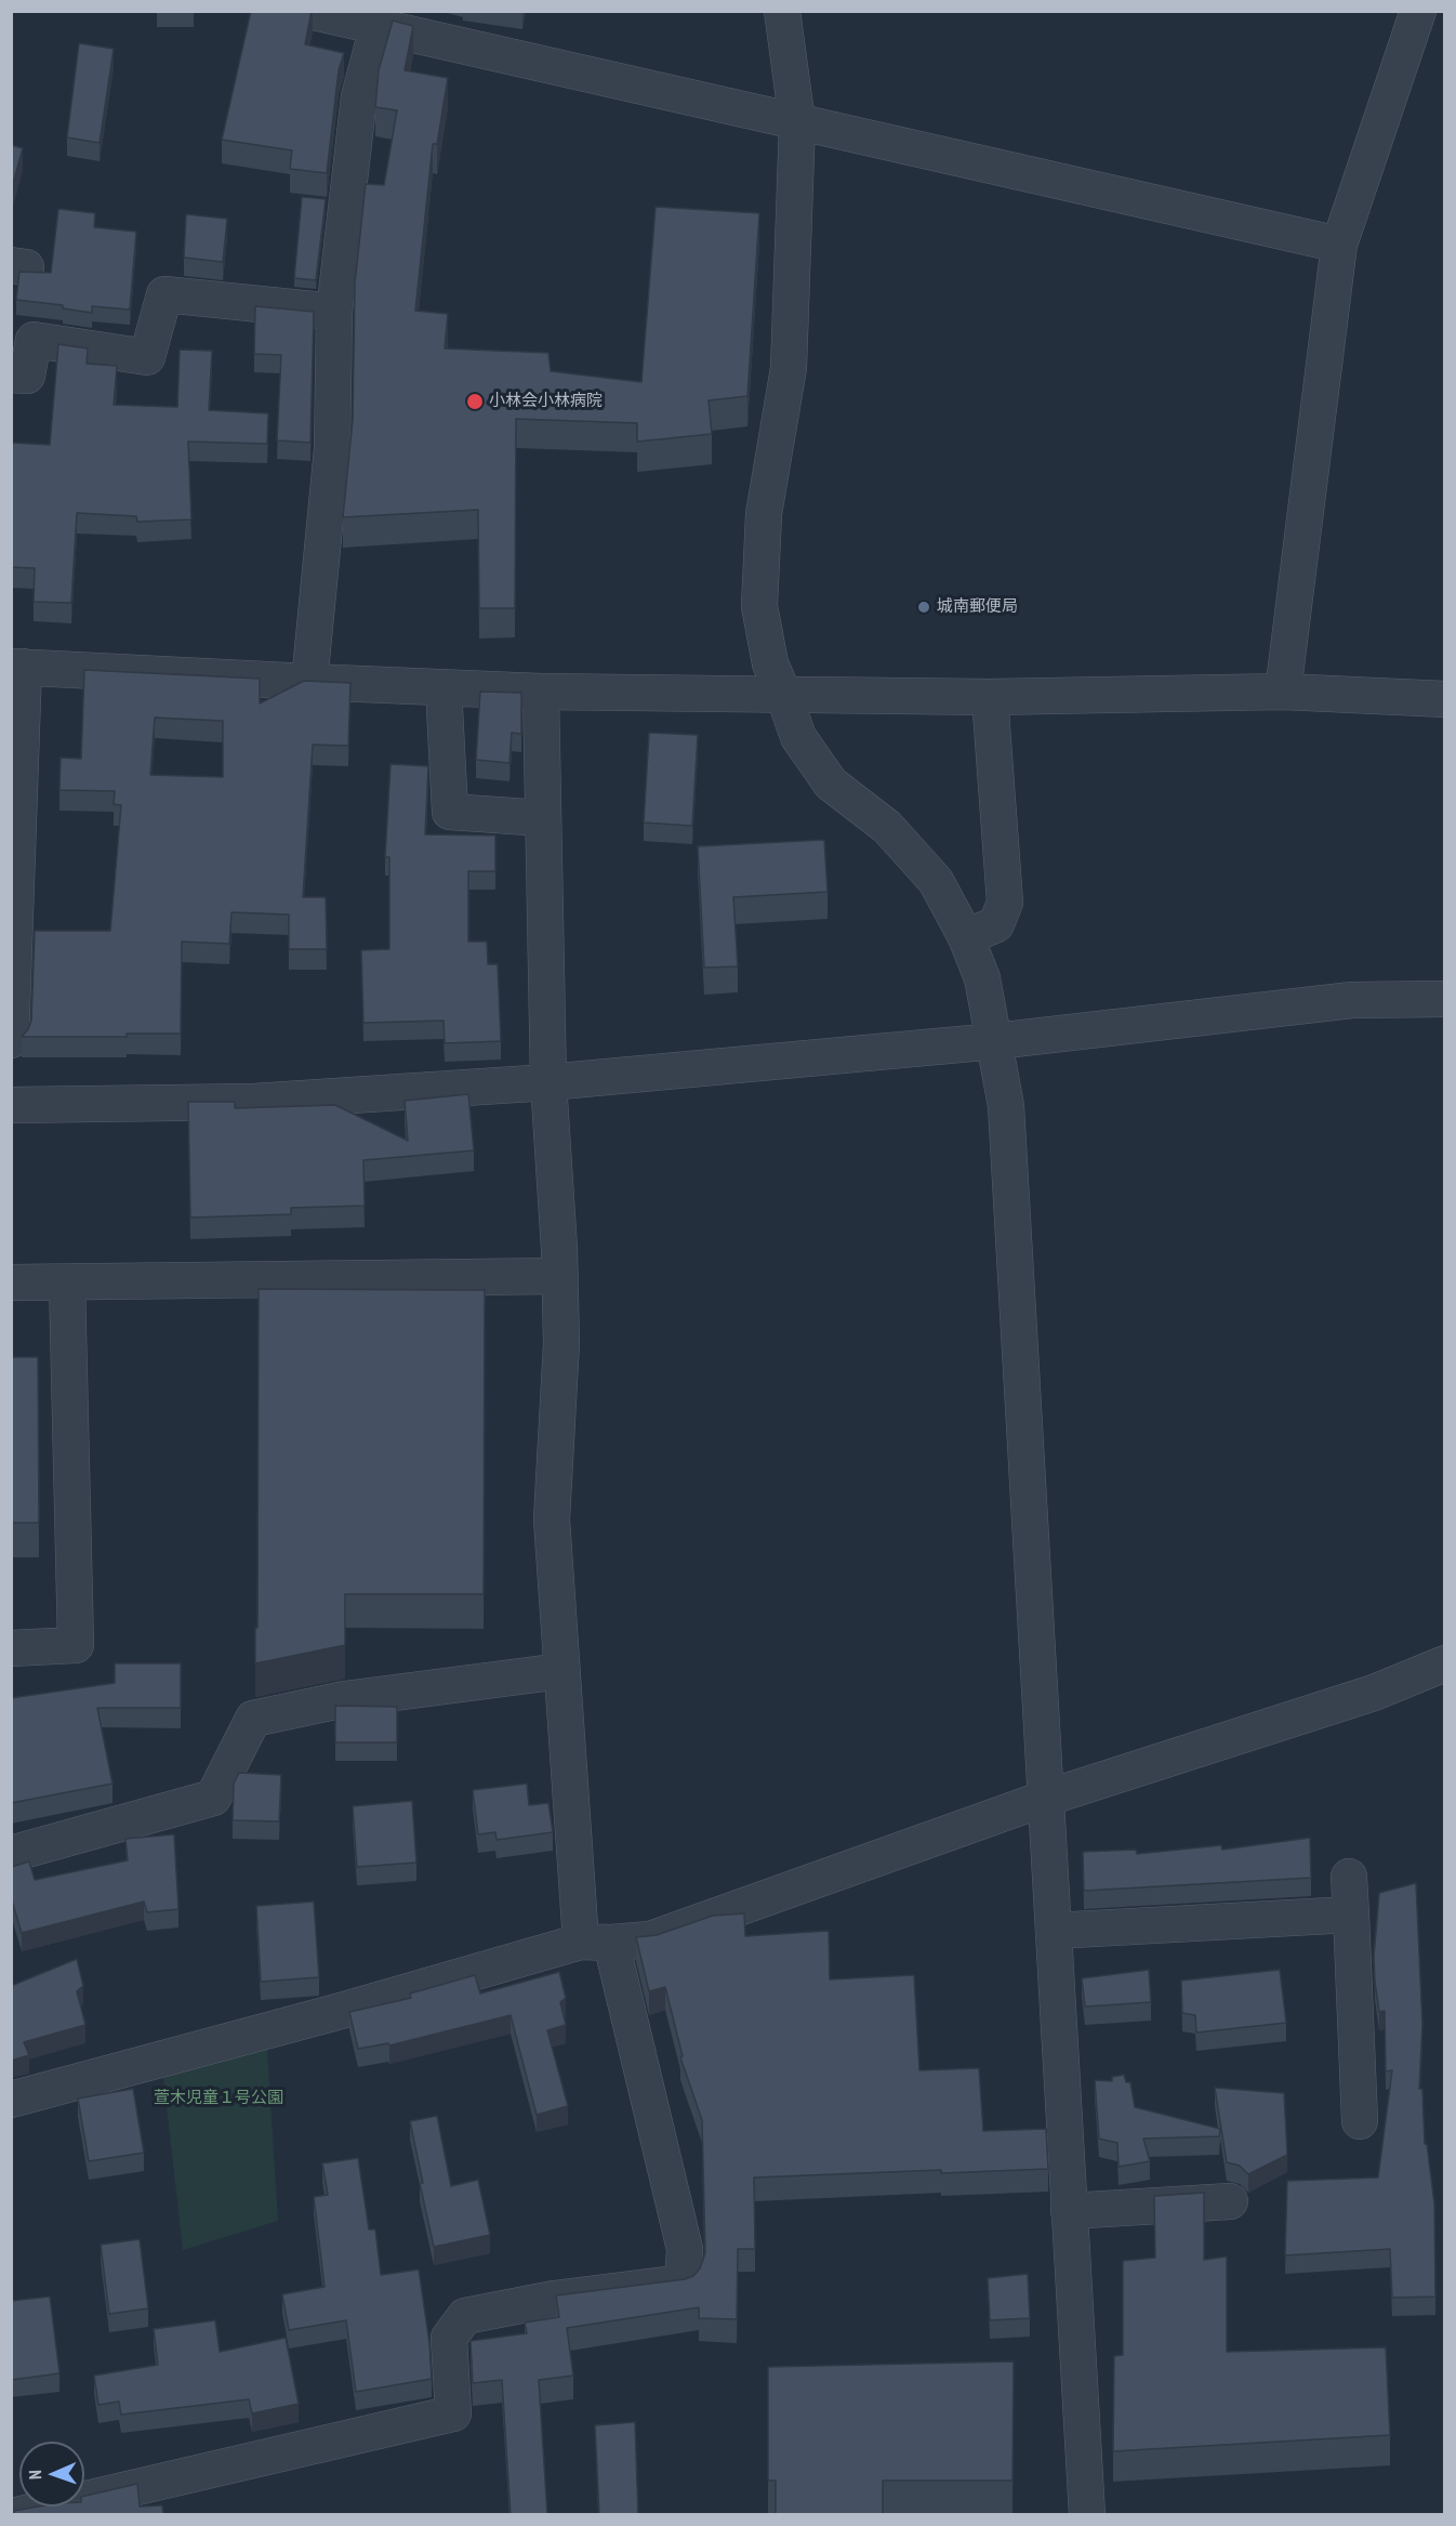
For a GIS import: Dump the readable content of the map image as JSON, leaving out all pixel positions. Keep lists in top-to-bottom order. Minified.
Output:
{"parks":["萱木児童１号公園"],"places":["小林会小林病院","城南郵便局"],"north":"left"}
